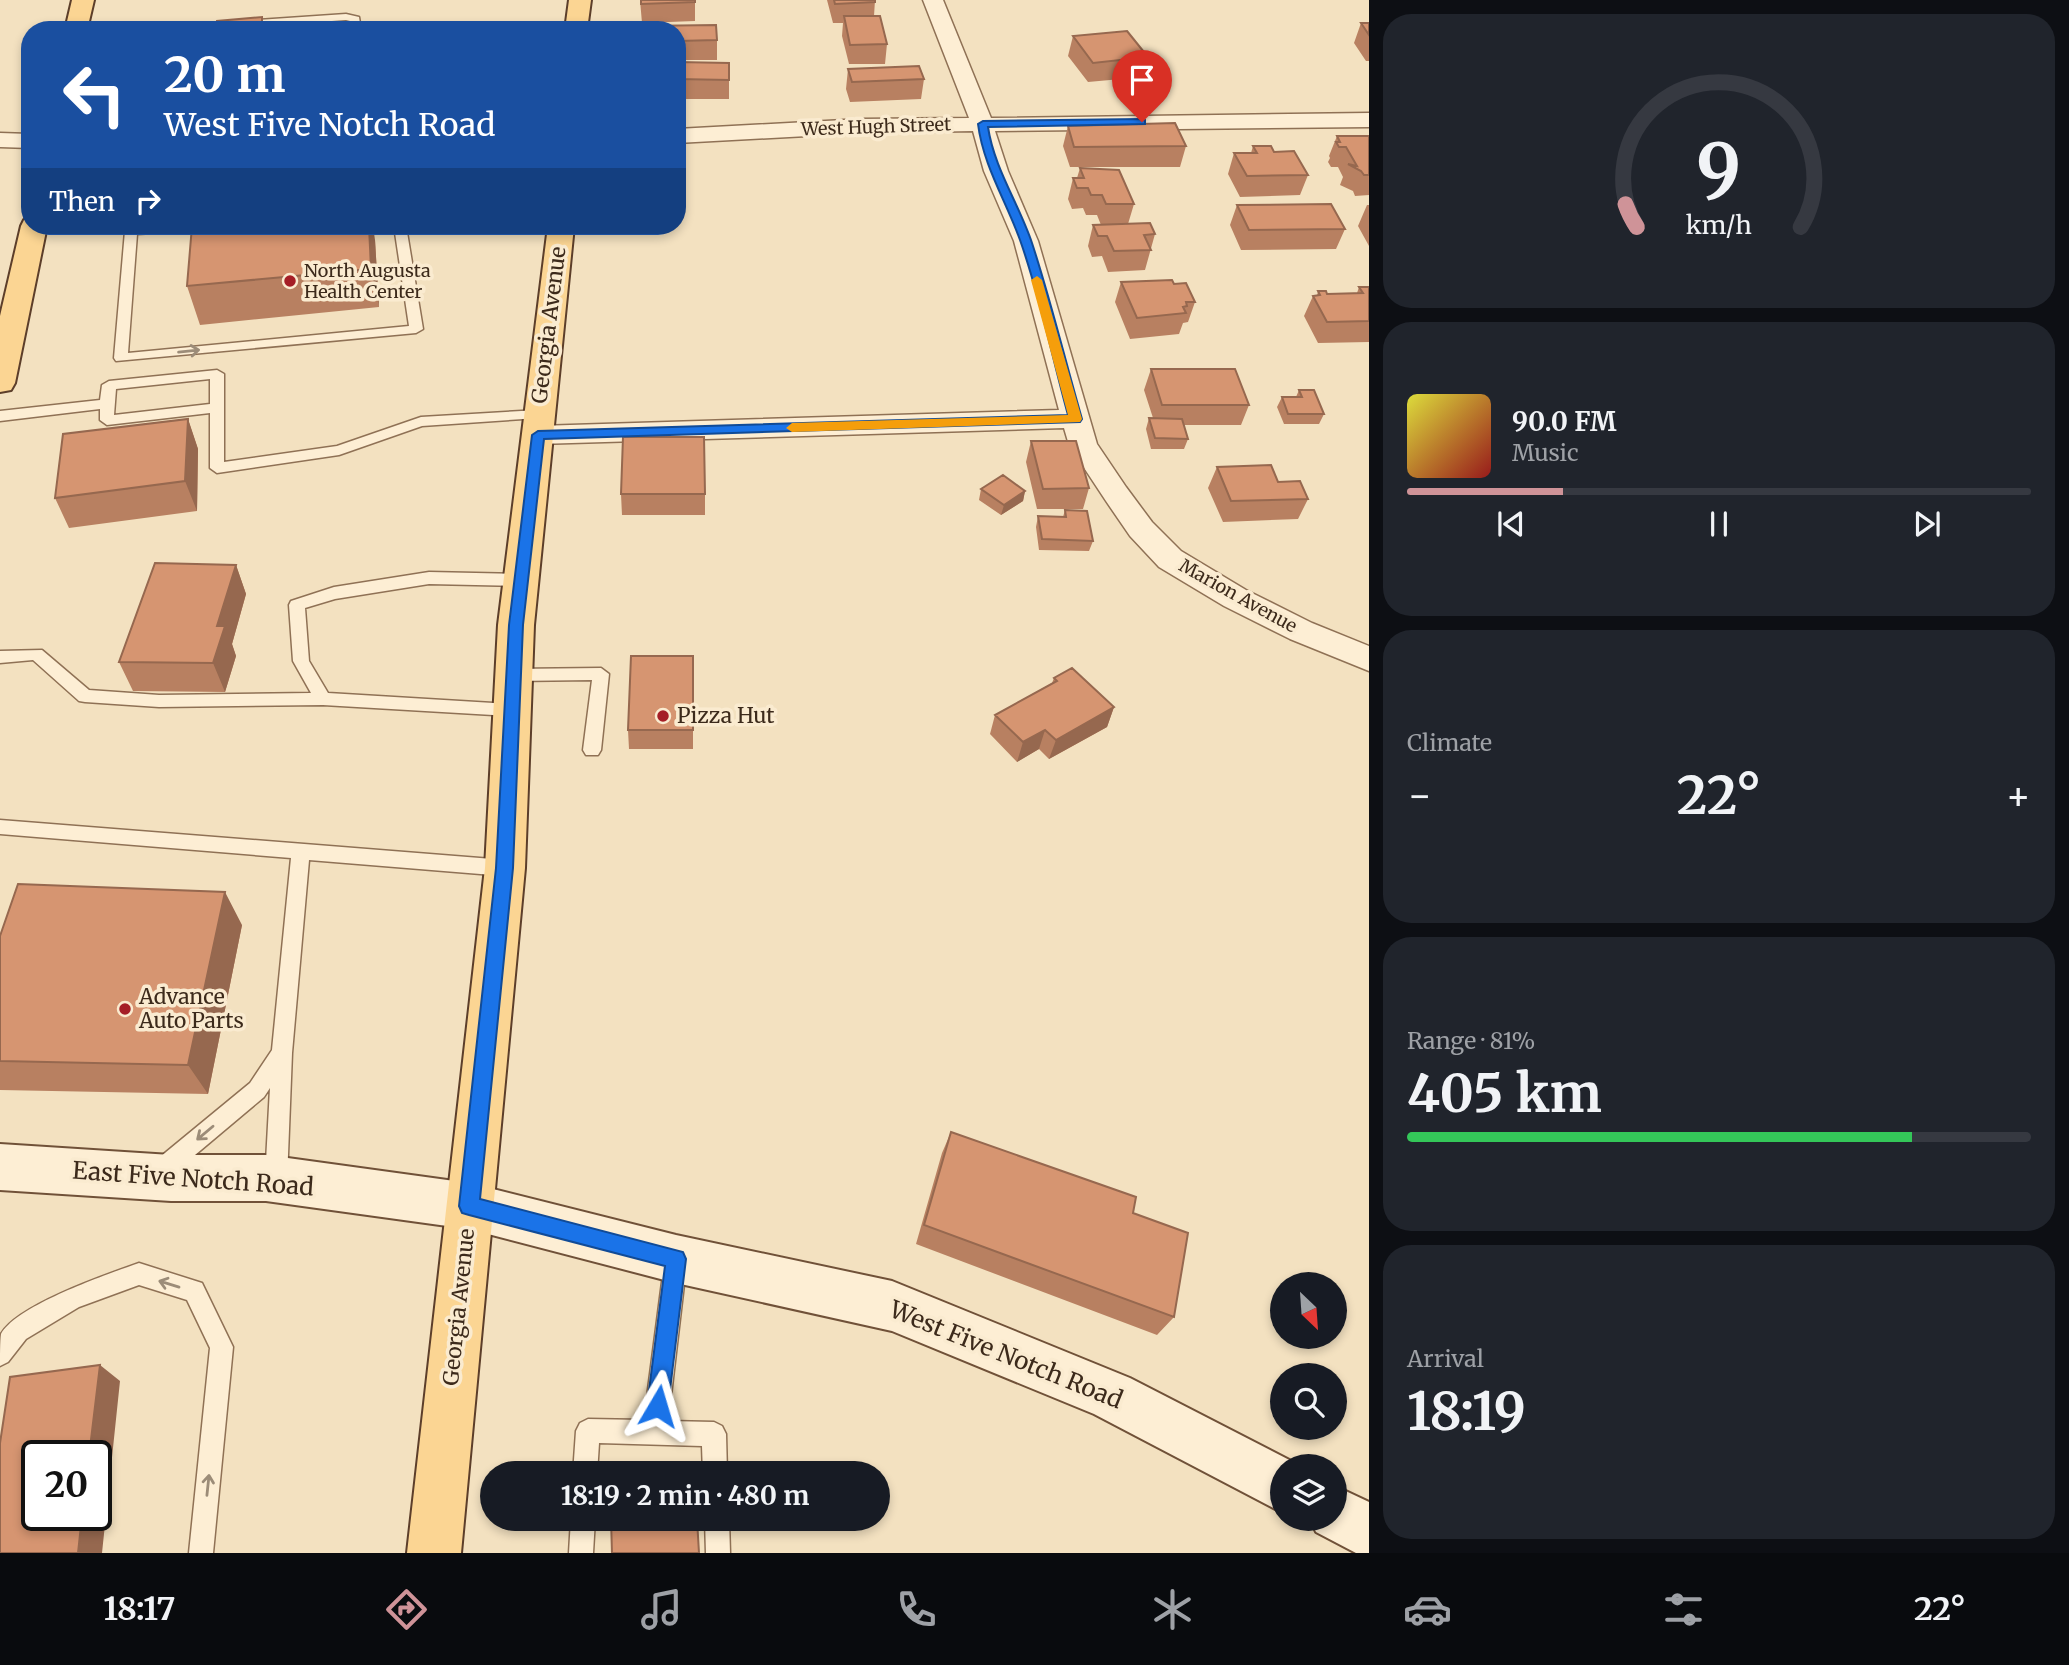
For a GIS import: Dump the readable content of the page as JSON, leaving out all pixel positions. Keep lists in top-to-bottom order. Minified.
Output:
{"streets":{"main road":["Georgia Avenue"],"street":["West Hugh Street","Marion Avenue","East Five Notch Road","West Five Notch Road"]},"crossings":[["West Hugh Street","Marion Avenue"],["Georgia Avenue","East Five Notch Road"],["Georgia Avenue","West Five Notch Road"],["East Five Notch Road","West Five Notch Road"]],"places":["North Augusta Health Center","Pizza Hut","Advance Auto Parts"],"north":"bottom right","page":{"turn":["20 m","West Five Notch Road"],"then":"Then","song":["90.0 FM","Music"],"tile":["Climate",["Range · 81%","405 km"],["Arrival","18:19"]],"heat":["−","22°","+"],"limit":"20","trip":"18:19 · 2 min · 480 m","tabs":["18:17","22°"],"gauge":["9","km/h"]}}
